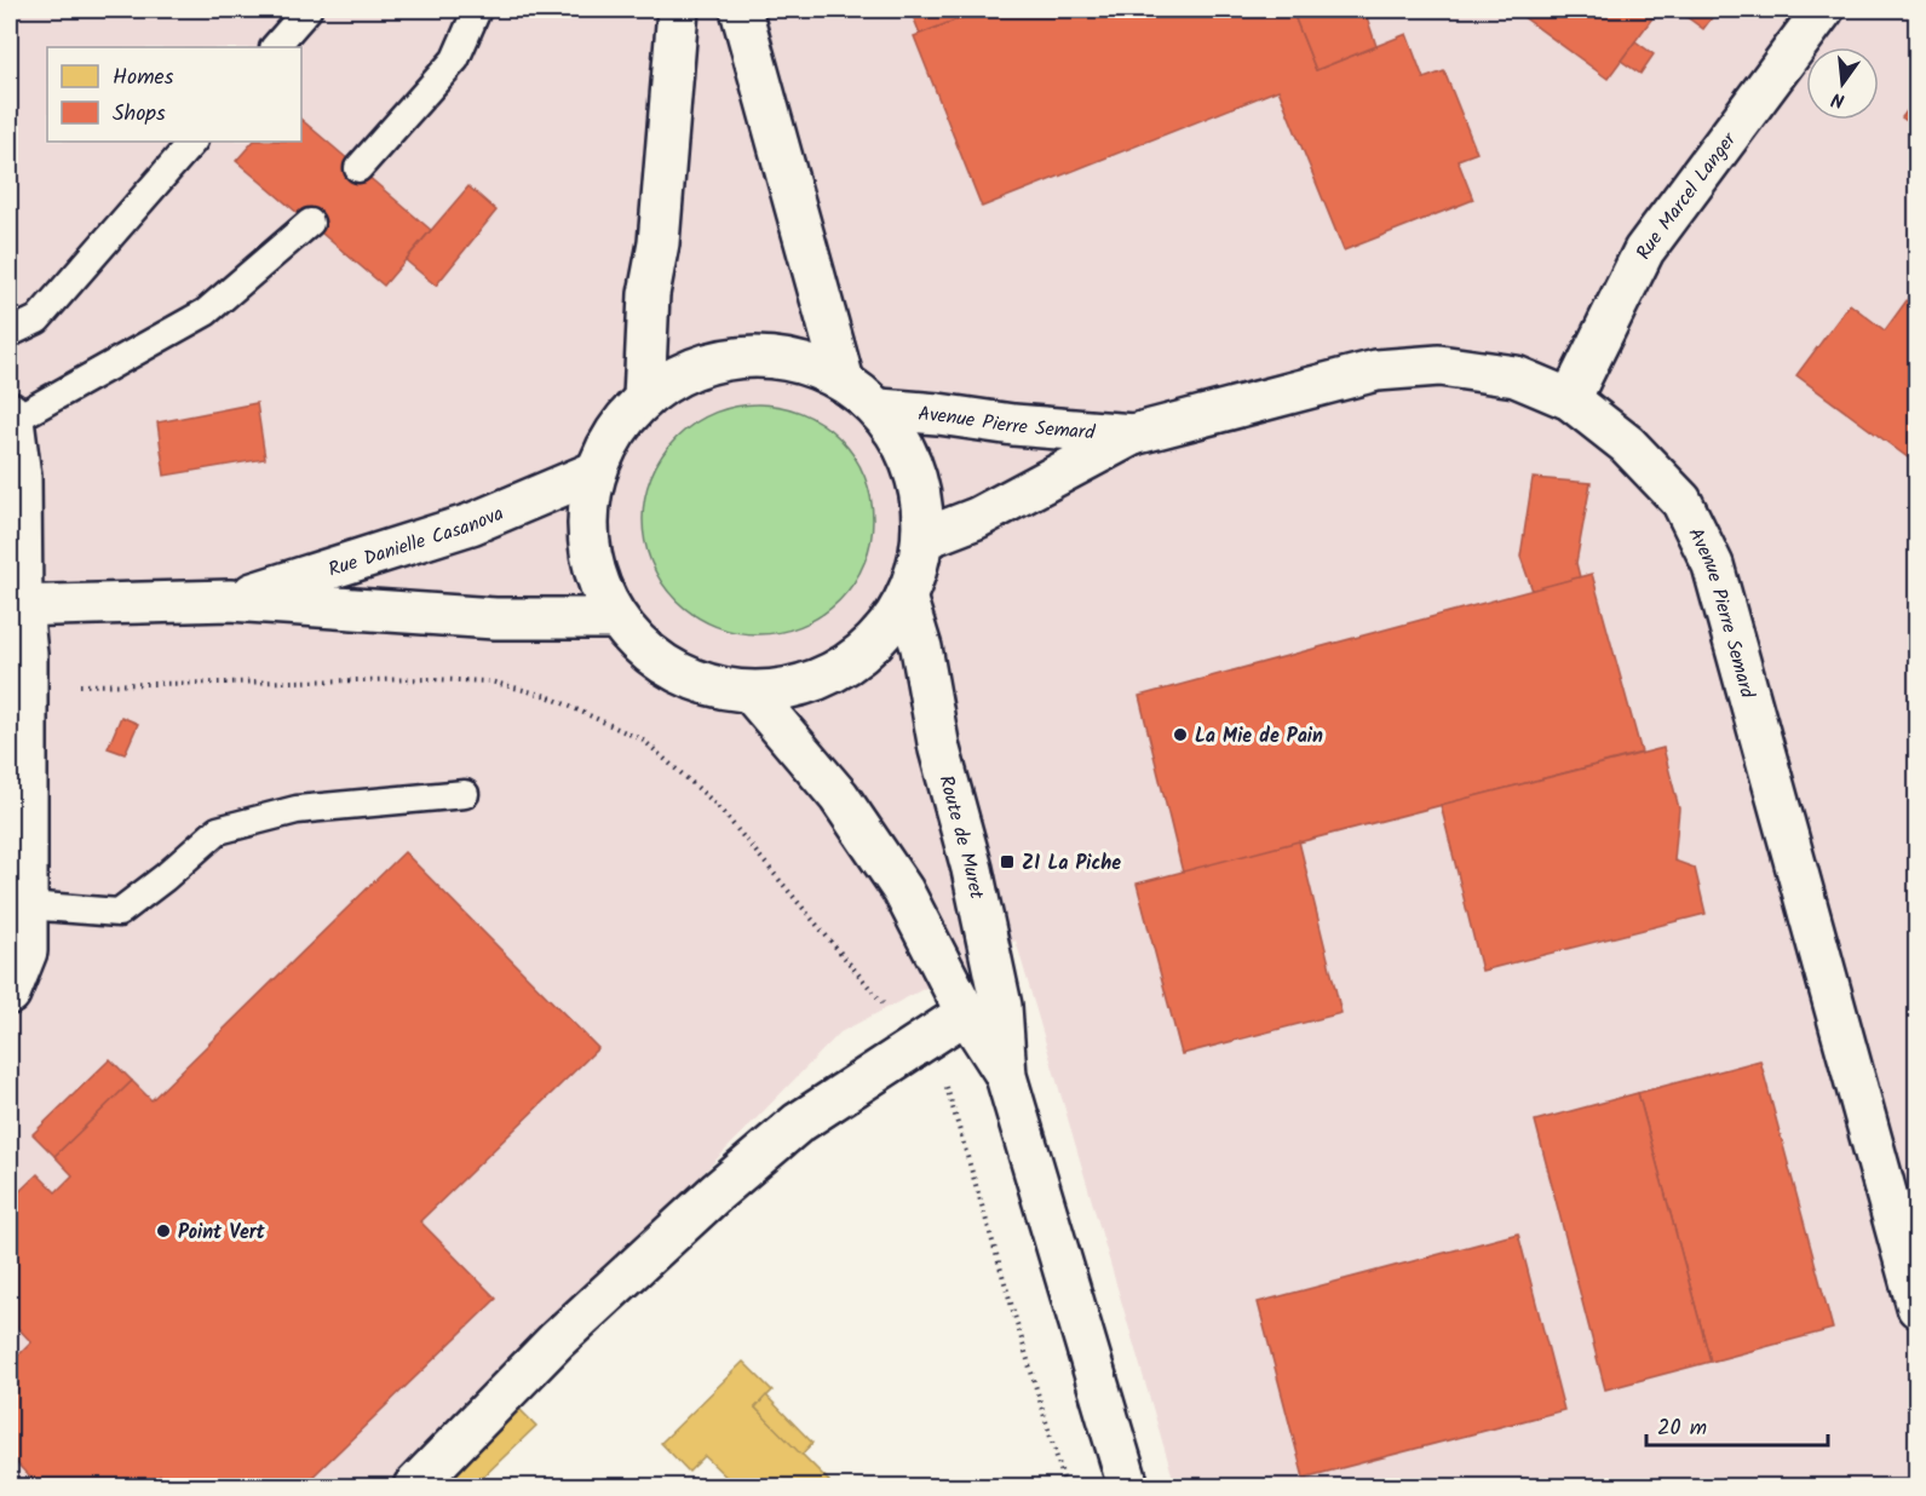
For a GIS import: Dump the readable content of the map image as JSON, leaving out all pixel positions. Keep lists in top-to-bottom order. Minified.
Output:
{"streets":{"street":["Rue Marcel Langer","Avenue Pierre Semard","Rue Danielle Casanova","Route de Muret"]},"crossings":[["Rue Marcel Langer","Avenue Pierre Semard"]],"places":{"other":["La Mie de Pain","Point Vert"],"transit":["ZI La Piche"]},"legend":["Homes","Shops"],"scale_bar":"20 m","north":"bottom"}
